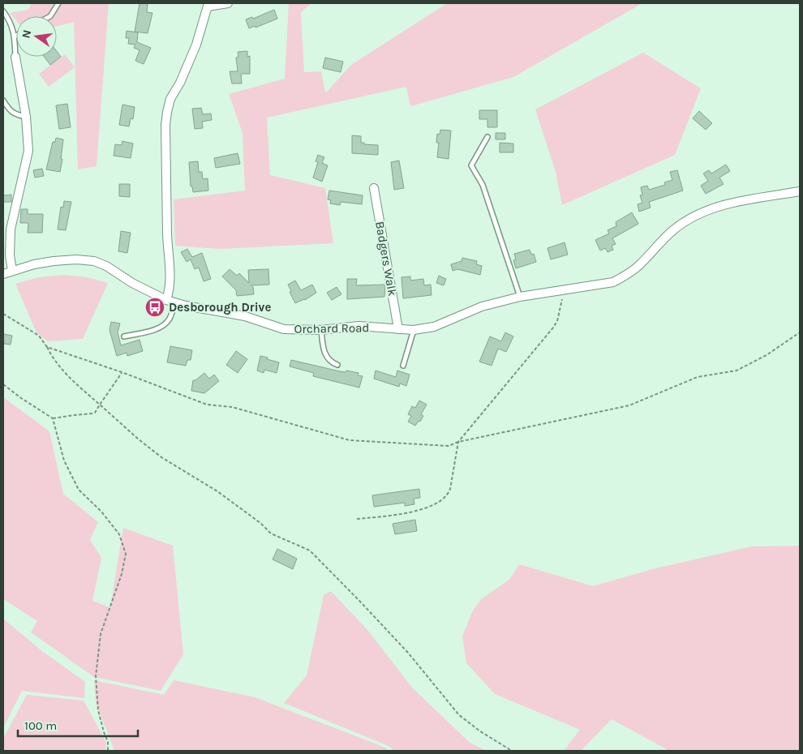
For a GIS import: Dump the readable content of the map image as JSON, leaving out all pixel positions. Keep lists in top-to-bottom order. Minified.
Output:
{"streets":{"street":["Badgers Walk","Orchard Road"]},"crossings":[["Badgers Walk","Orchard Road"]],"places":{"bus stop":["Desborough Drive"]},"scale_bar":"100 m","north":"left"}
